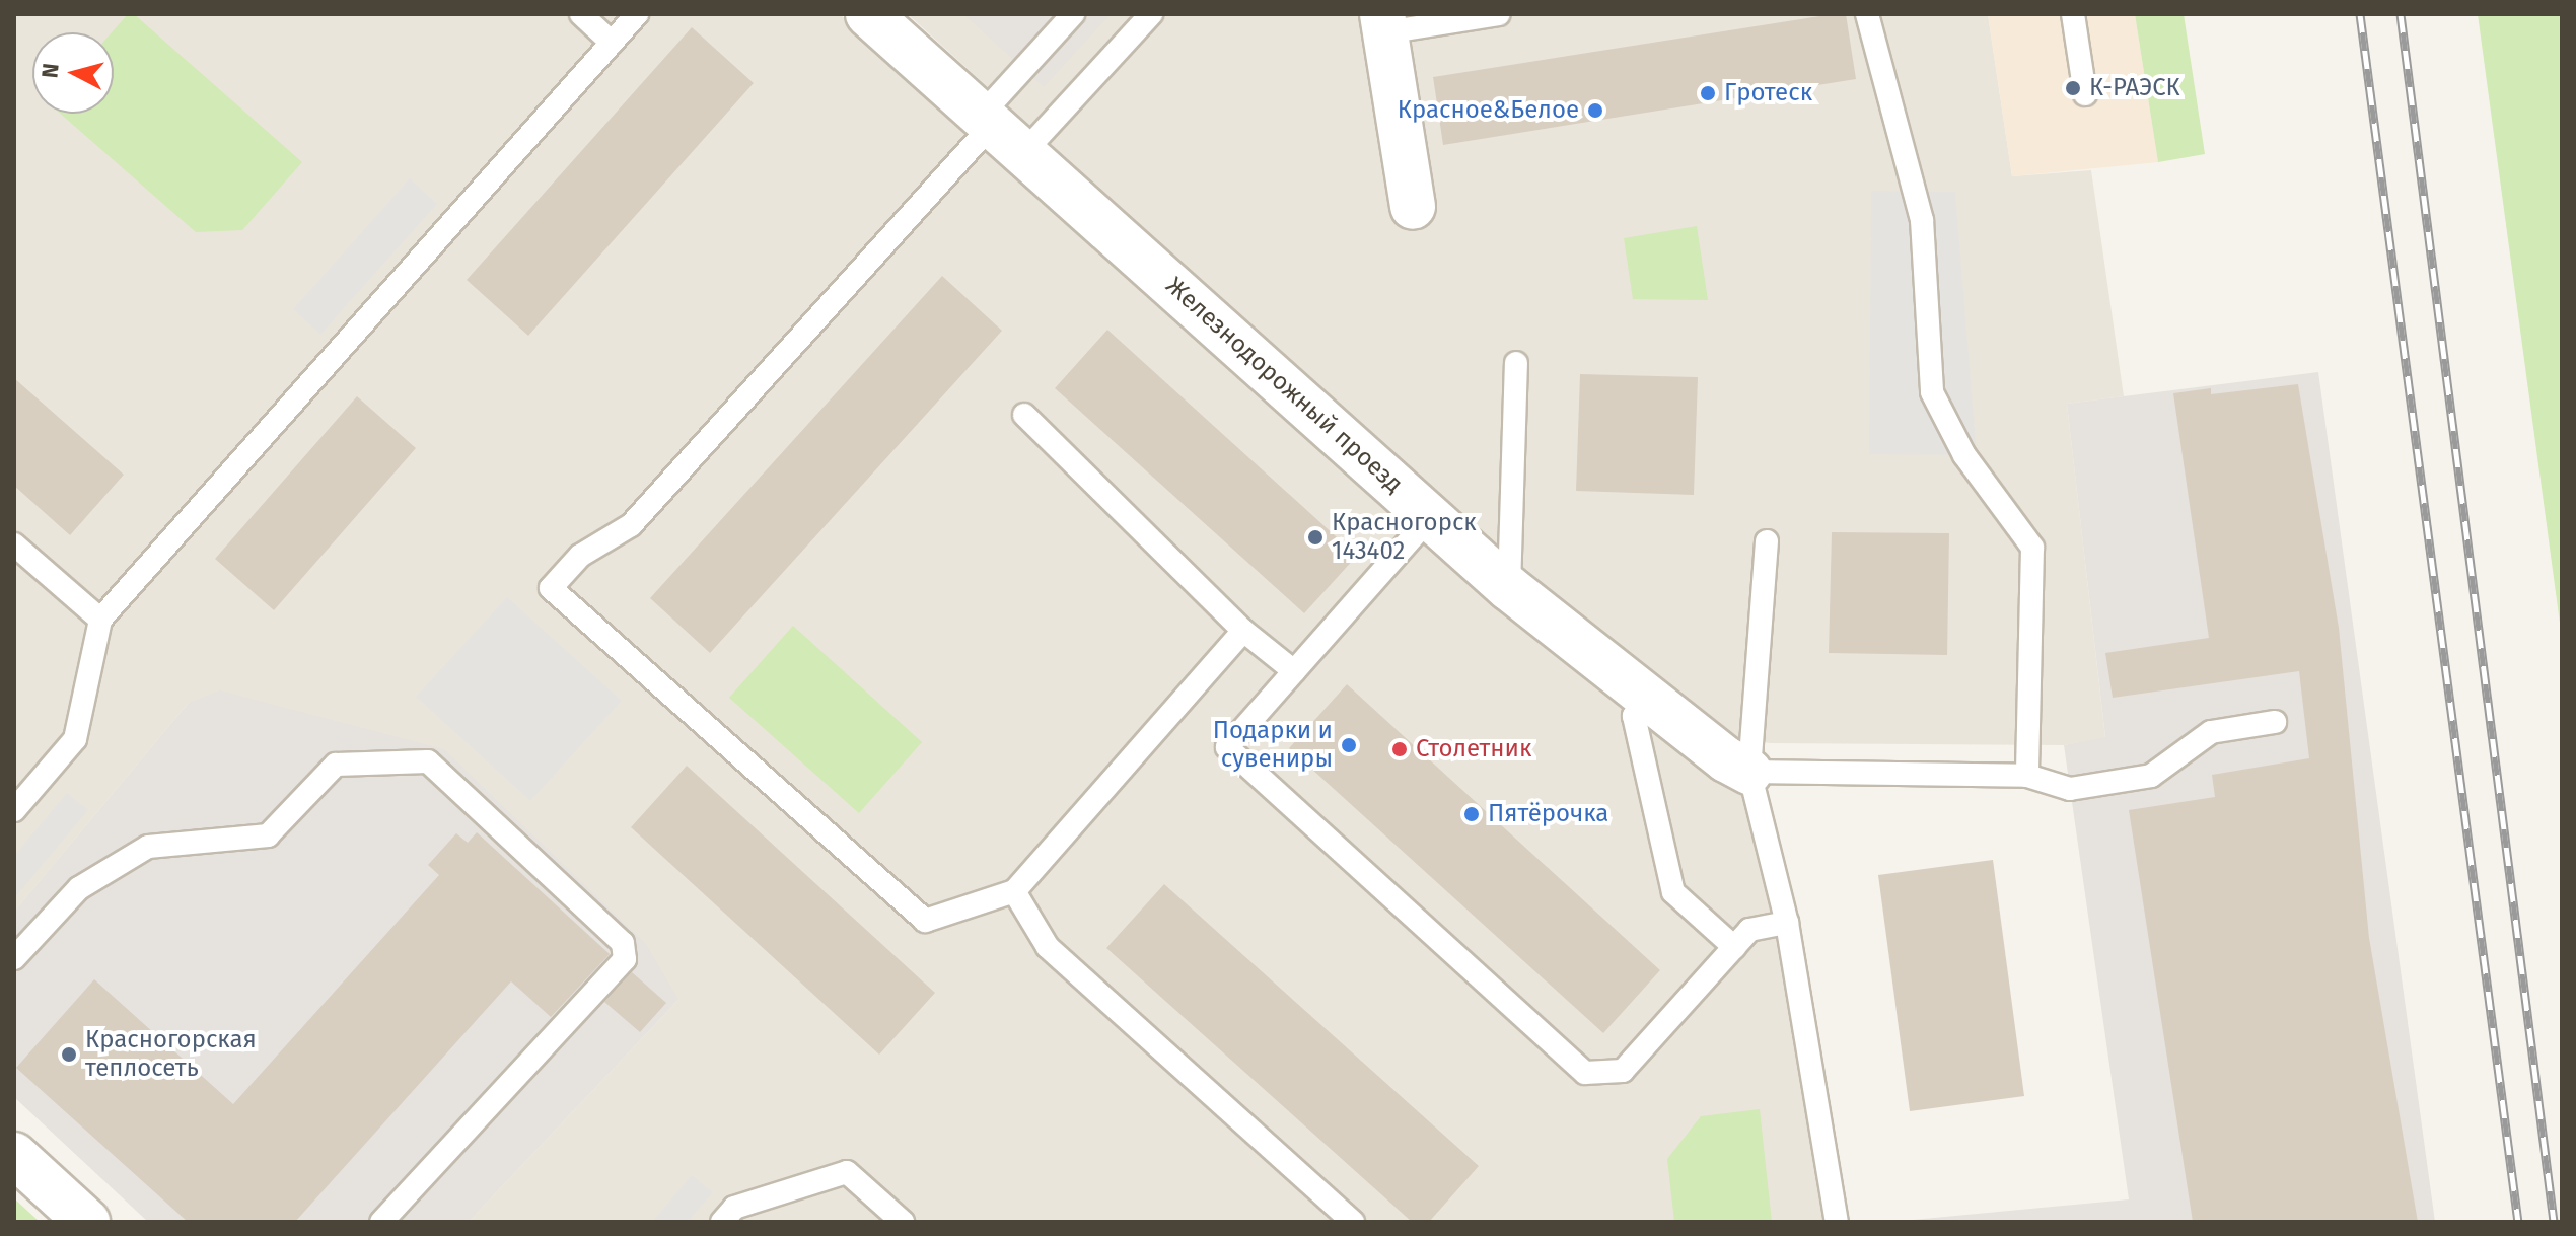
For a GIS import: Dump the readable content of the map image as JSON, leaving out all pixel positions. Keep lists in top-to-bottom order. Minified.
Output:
{"streets":{"street":["Железнодорожный проезд"]},"places":["К-РАЭСК","Гротеск","Красное&Белое","Красногорск 143402","Подарки и сувениры","Столетник","Пятёрочка","Красногорская теплосеть"],"north":"left"}
